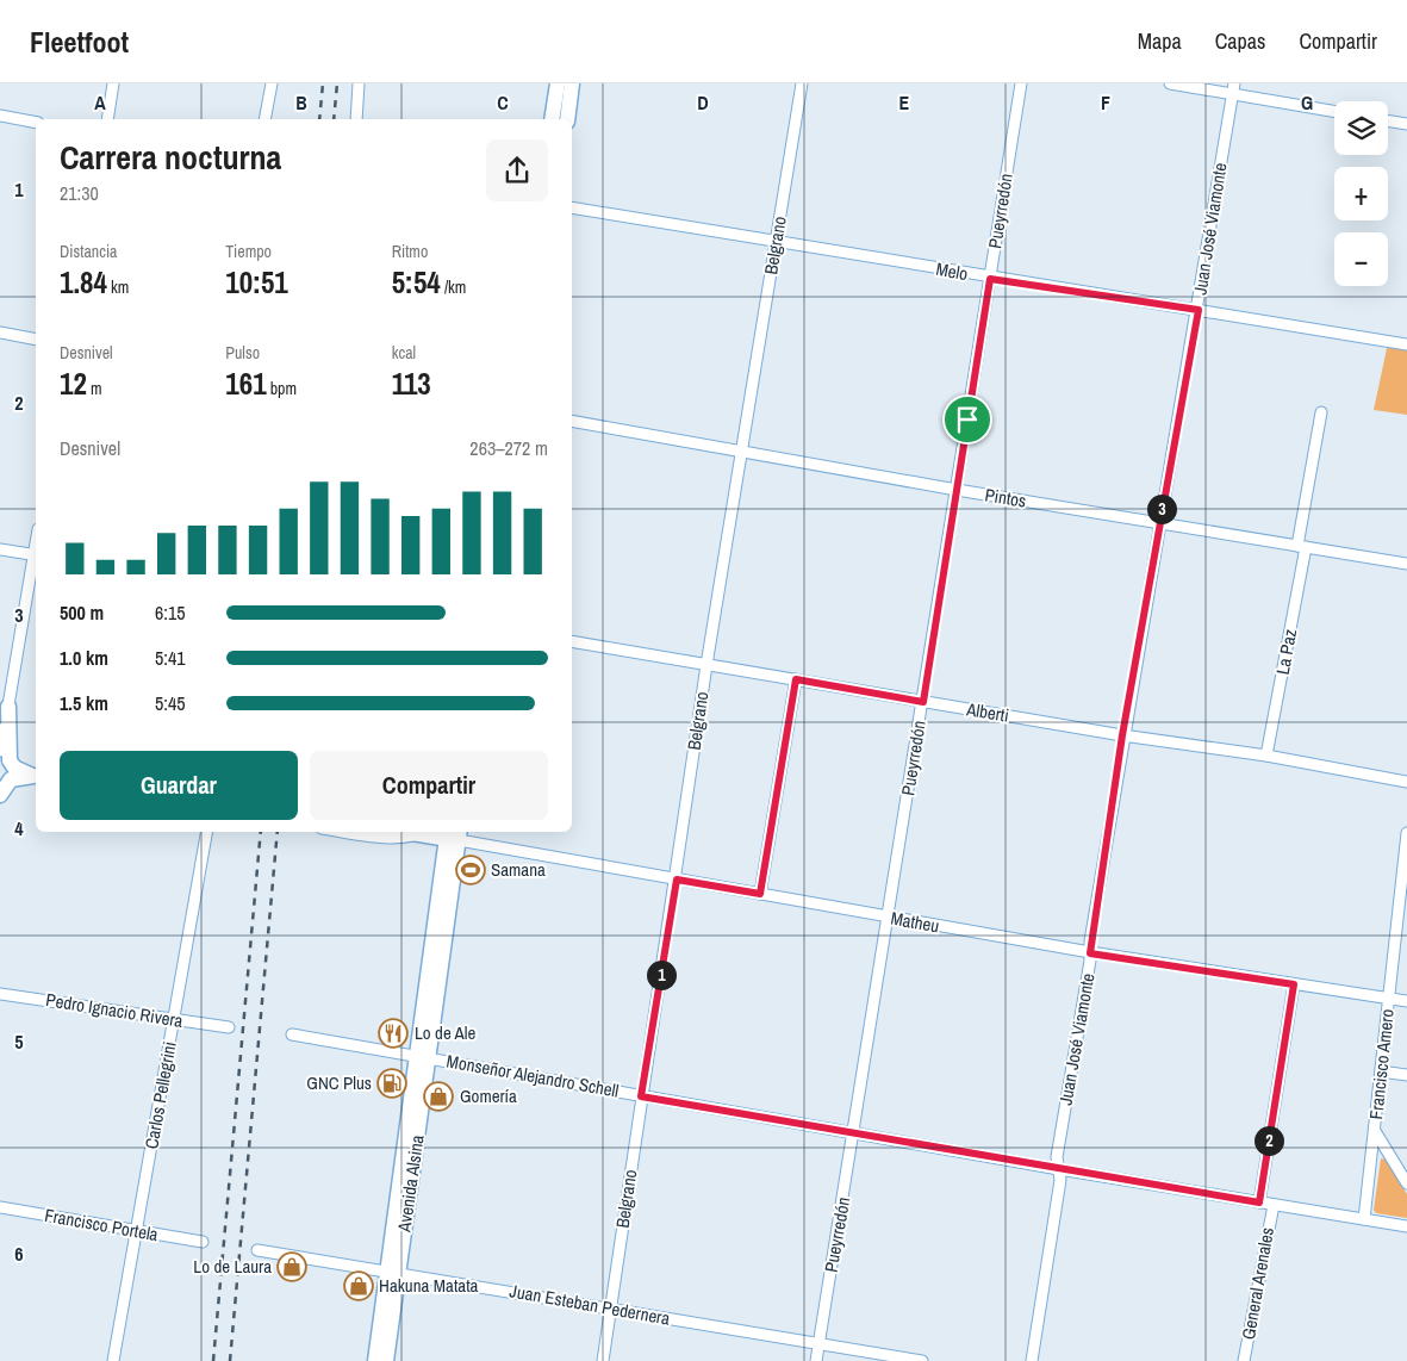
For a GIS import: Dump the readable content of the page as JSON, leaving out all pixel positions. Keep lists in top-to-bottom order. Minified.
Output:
{"streets":{"main road":["Avenida Alsina"],"street":["Pueyrredón","Juan José Viamonte","Belgrano","Melo","Pintos","La Paz","Alberti","Matheu","Pedro Ignacio Rivera","Francisco Amero","Monseñor Alejandro Schell","Carlos Pellegrini","Francisco Portela","General Arenales","Juan Esteban Pedernera"]},"crossings":[["Pueyrredón","Melo"],["Pueyrredón","Pintos"],["Pueyrredón","Alberti"],["Pueyrredón","Matheu"],["Pueyrredón","Monseñor Alejandro Schell"],["Pueyrredón","Juan Esteban Pedernera"],["Juan José Viamonte","Melo"],["Juan José Viamonte","Pintos"],["Juan José Viamonte","Alberti"],["Juan José Viamonte","Matheu"],["Juan José Viamonte","Monseñor Alejandro Schell"],["Belgrano","Melo"],["Belgrano","Pintos"],["Belgrano","Alberti"],["Belgrano","Matheu"],["Belgrano","Monseñor Alejandro Schell"],["Belgrano","Juan Esteban Pedernera"],["Pintos","La Paz"],["La Paz","Alberti"],["Matheu","Francisco Amero"],["Matheu","Avenida Alsina"],["Matheu","General Arenales"],["Pedro Ignacio Rivera","Carlos Pellegrini"],["Francisco Amero","Monseñor Alejandro Schell"],["Monseñor Alejandro Schell","Avenida Alsina"],["Monseñor Alejandro Schell","General Arenales"],["Carlos Pellegrini","Francisco Portela"],["Avenida Alsina","Juan Esteban Pedernera"]],"places":{"sports":["Samana"],"restaurant":["Lo de Ale"],"fuel station":["GNC Plus"],"shop":["Gomería","Lo de Laura","Hakuna Matata"]},"page":{"header":"Fleetfoot","nav":["Mapa","Capas","Compartir"],"map_buttons":["+","−"],"heading":["Carrera nocturna","21:30"],"stats":[["Distancia","1.84 km"],["Tiempo","10:51"],["Ritmo","5:54 /km"],["Desnivel","12 m"],["Pulso","161 bpm"],["kcal","113"]],"chart":["Desnivel","263–272 m"],"pins":["3","1","2"],"list":[{"name":"500 m","note":"6:15"},{"name":"1.0 km","note":"5:41"},{"name":"1.5 km","note":"5:45"}],"buttons":["Guardar","Compartir"]},"grid":{"columns":["A","B","C","D","E","F","G"],"rows":["1","2","3","4","5","6"]}}
